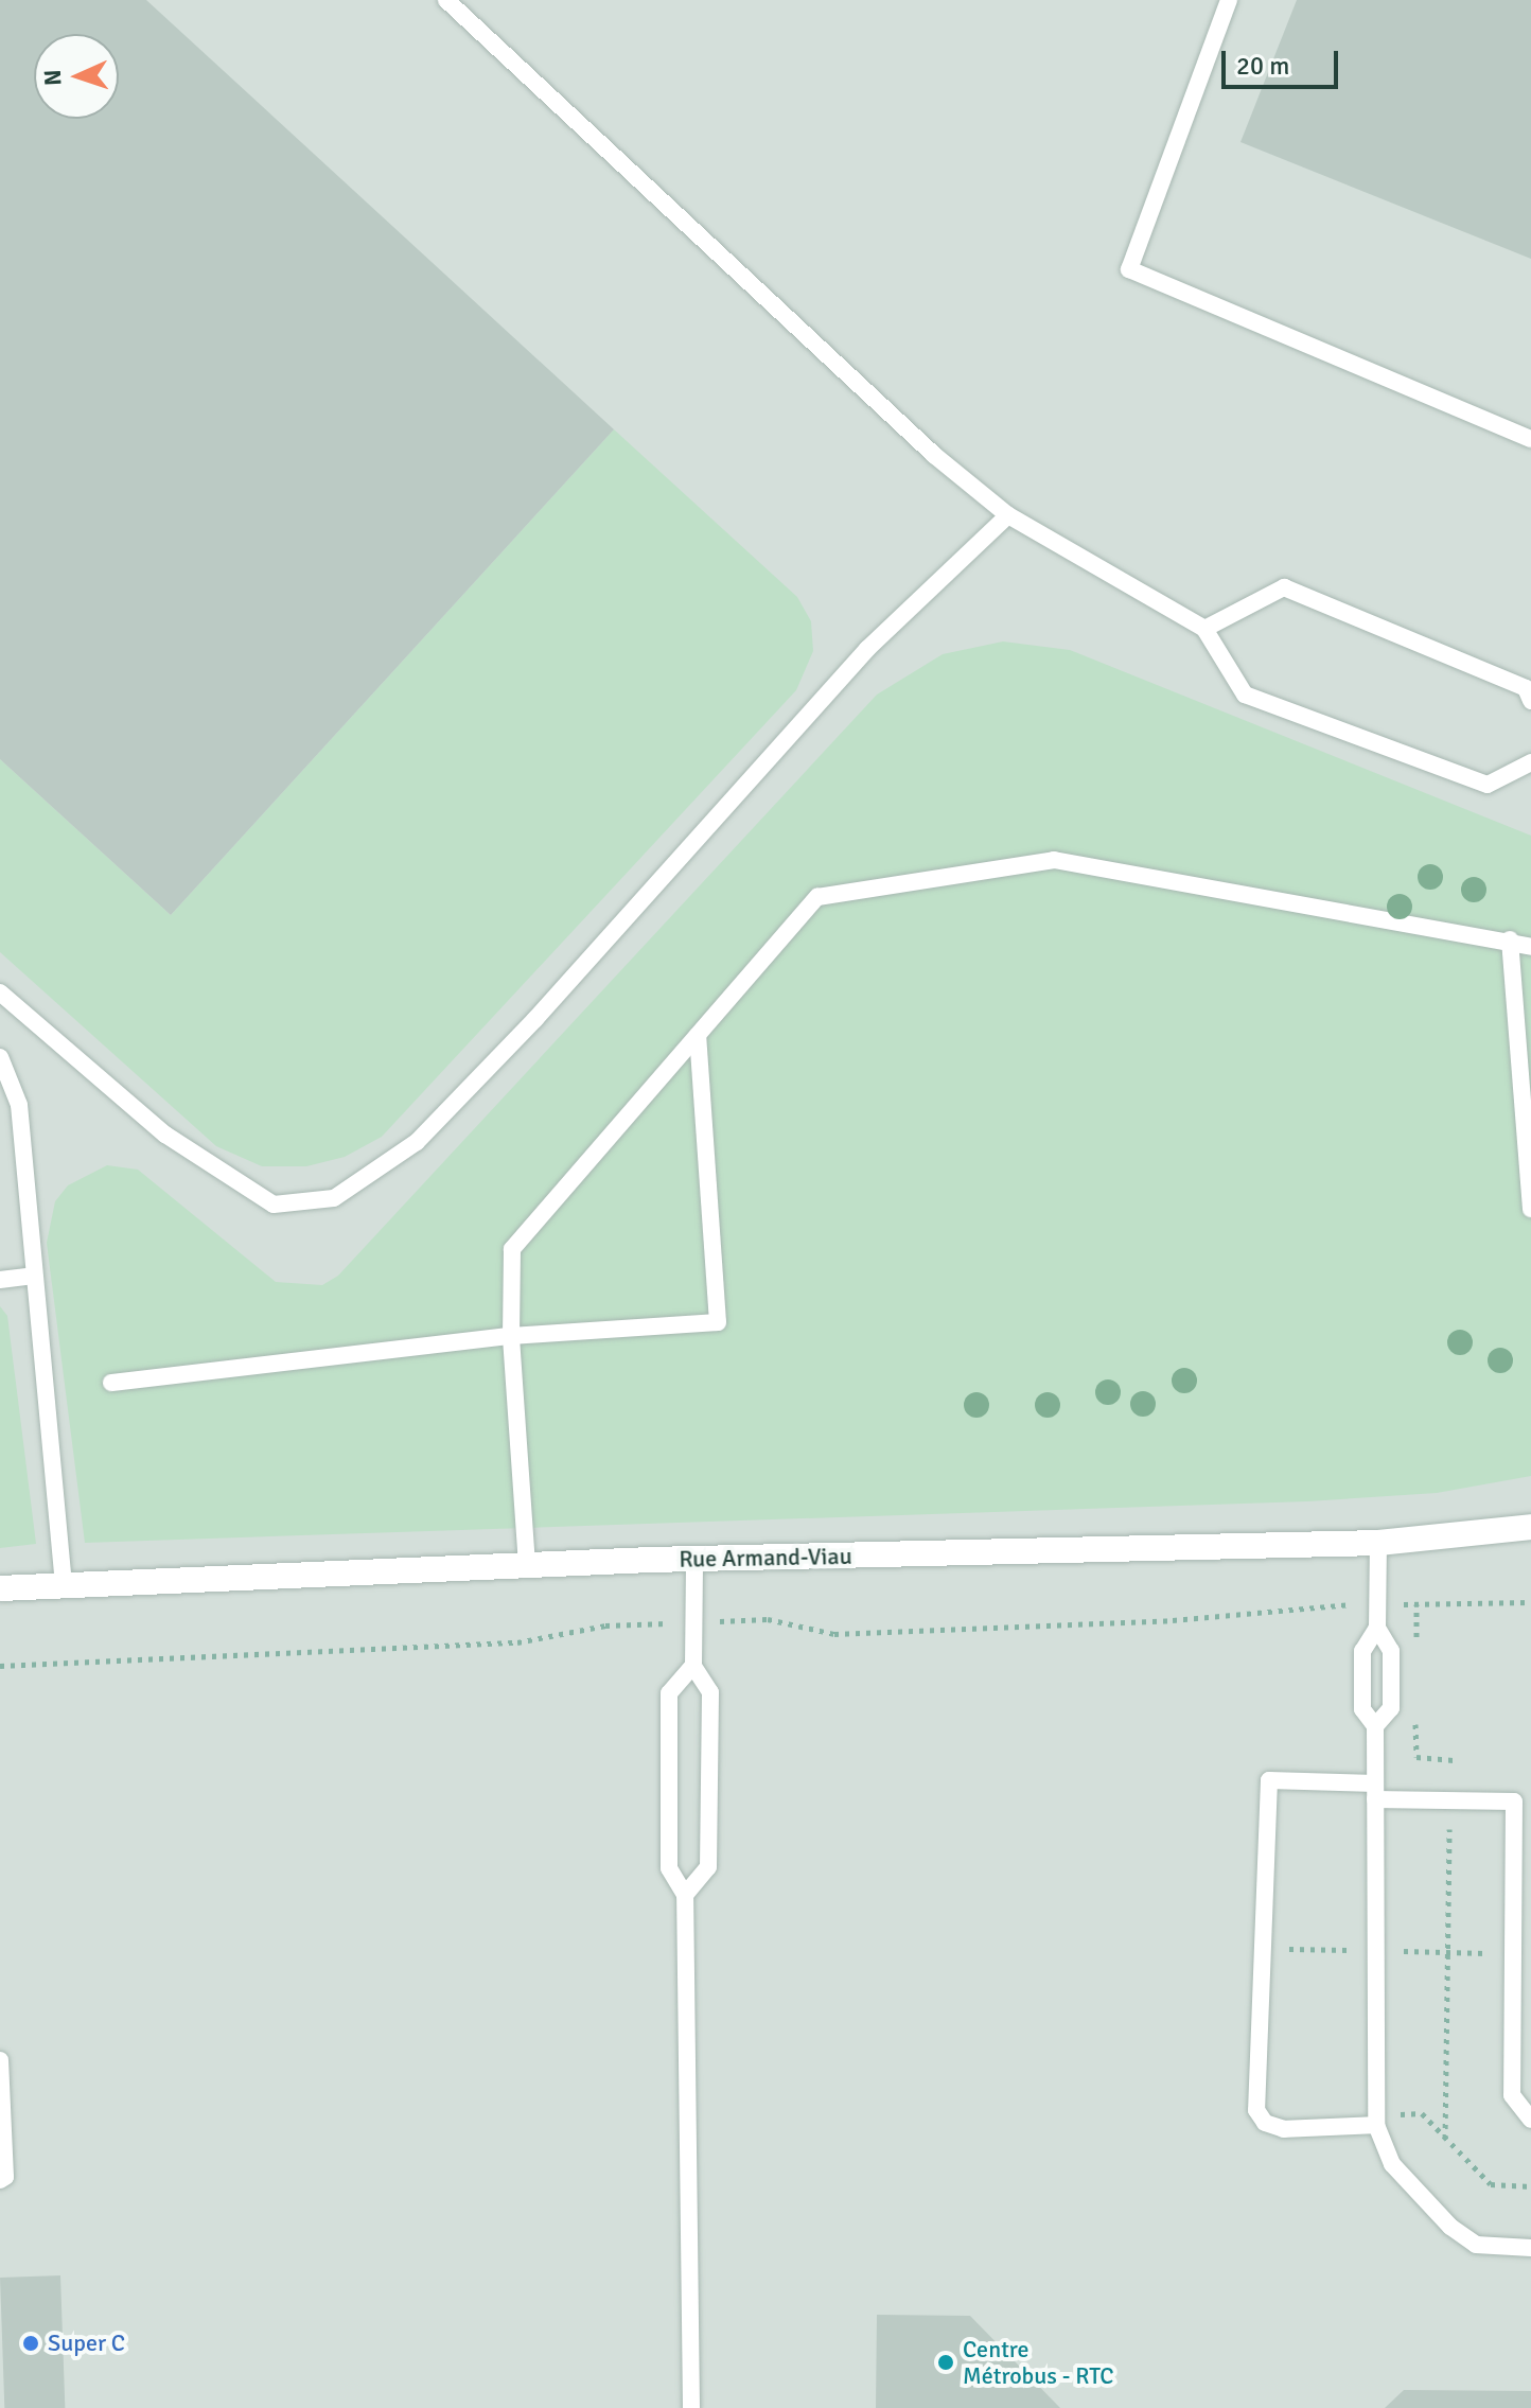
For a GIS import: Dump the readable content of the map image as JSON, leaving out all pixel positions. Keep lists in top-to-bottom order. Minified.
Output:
{"streets":{"street":["Rue Armand-Viau"]},"places":["Super C","Centre Métrobus - RTC"],"scale_bar":"20 m","north":"left"}
